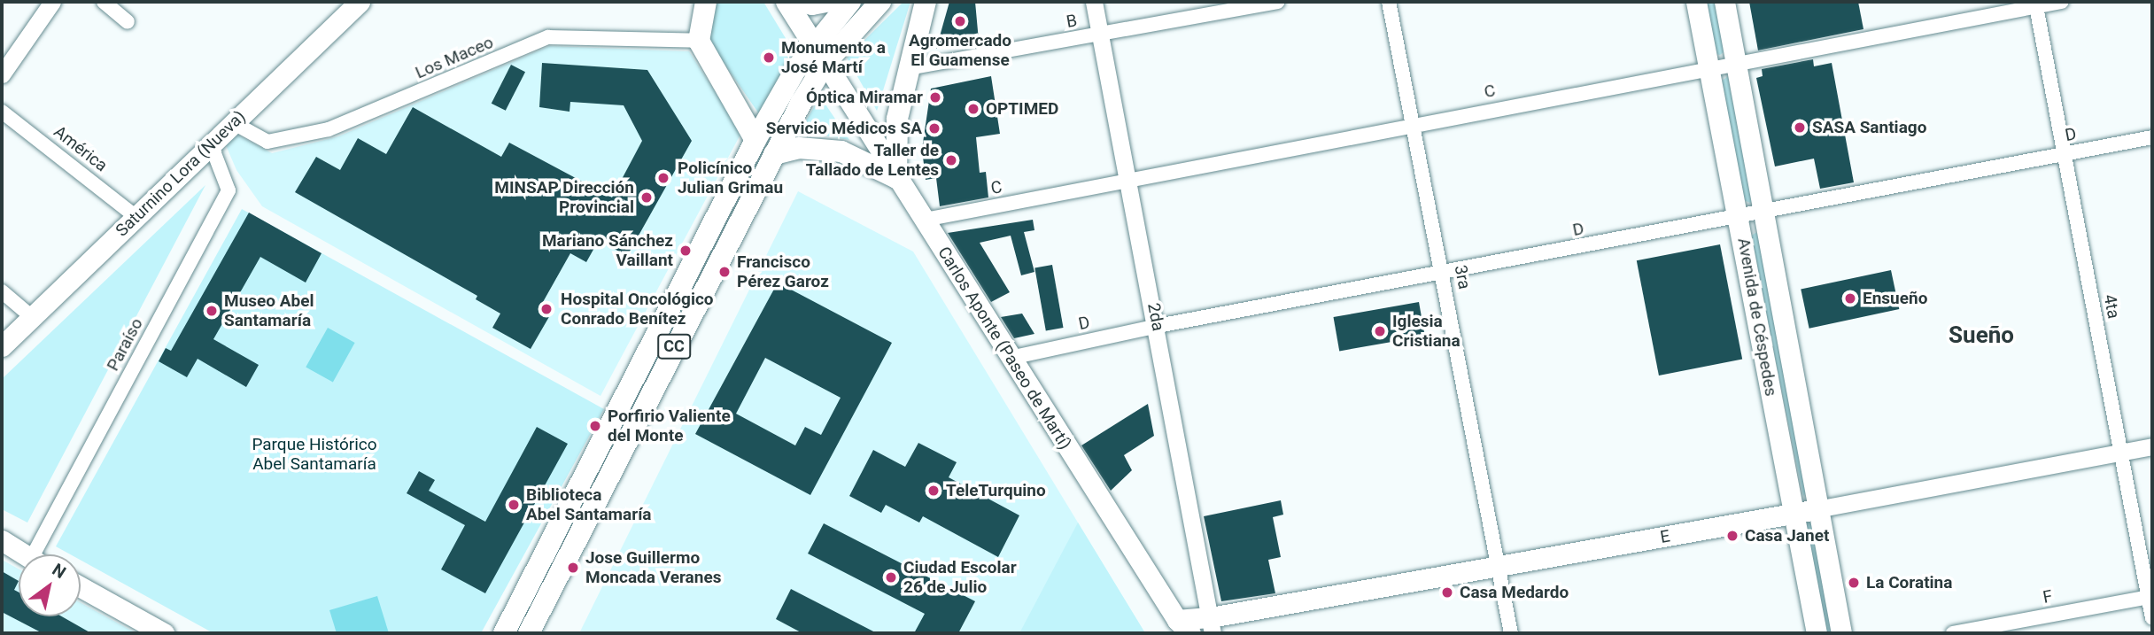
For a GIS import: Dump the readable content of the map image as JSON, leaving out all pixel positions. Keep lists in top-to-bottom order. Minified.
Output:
{"streets":{"main road":["Saturnino Lora (Nueva)","Avenida de Céspedes","CC","Carlos Aponte (Paseo de Martí)","E"],"street":["B","Los Maceo","C","D","América","3ra","4ta","2da","Paraíso","F"]},"crossings":[["B","2da"],["Los Maceo","Saturnino Lora (Nueva)"],["C","3ra"],["C","4ta"],["C","2da"],["C","Avenida de Céspedes"],["C","Carlos Aponte (Paseo de Martí)"],["D","3ra"],["D","4ta"],["D","2da"],["D","Avenida de Céspedes"],["D","Carlos Aponte (Paseo de Martí)"],["América","Saturnino Lora (Nueva)"],["Saturnino Lora (Nueva)","Paraíso"],["3ra","E"],["4ta","E"],["4ta","F"],["2da","E"],["Avenida de Céspedes","E"],["CC","Carlos Aponte (Paseo de Martí)"],["Carlos Aponte (Paseo de Martí)","E"]],"districts":["Sueño"],"parks":["Parque Histórico Abel Santamaría"],"places":["Agromercado El Guamense","Monumento a José Martí","Óptica Miramar","OPTIMED","SASA Santiago","Servicio Médicos SA","Taller de Tallado de Lentes","Policínico Julian Grimau","MINSAP Dirección Provincial","Mariano Sánchez Vaillant","Francisco Pérez Garoz","Ensueño","Hospital Oncológico Conrado Benítez","Museo Abel Santamaría","Iglesia Cristiana","Porfirio Valiente del Monte","TeleTurquino","Biblioteca Abel Santamaría","Casa Janet","Jose Guillermo Moncada Veranes","Ciudad Escolar 26 de Julio","La Coratina","Casa Medardo"],"north":"top right"}
